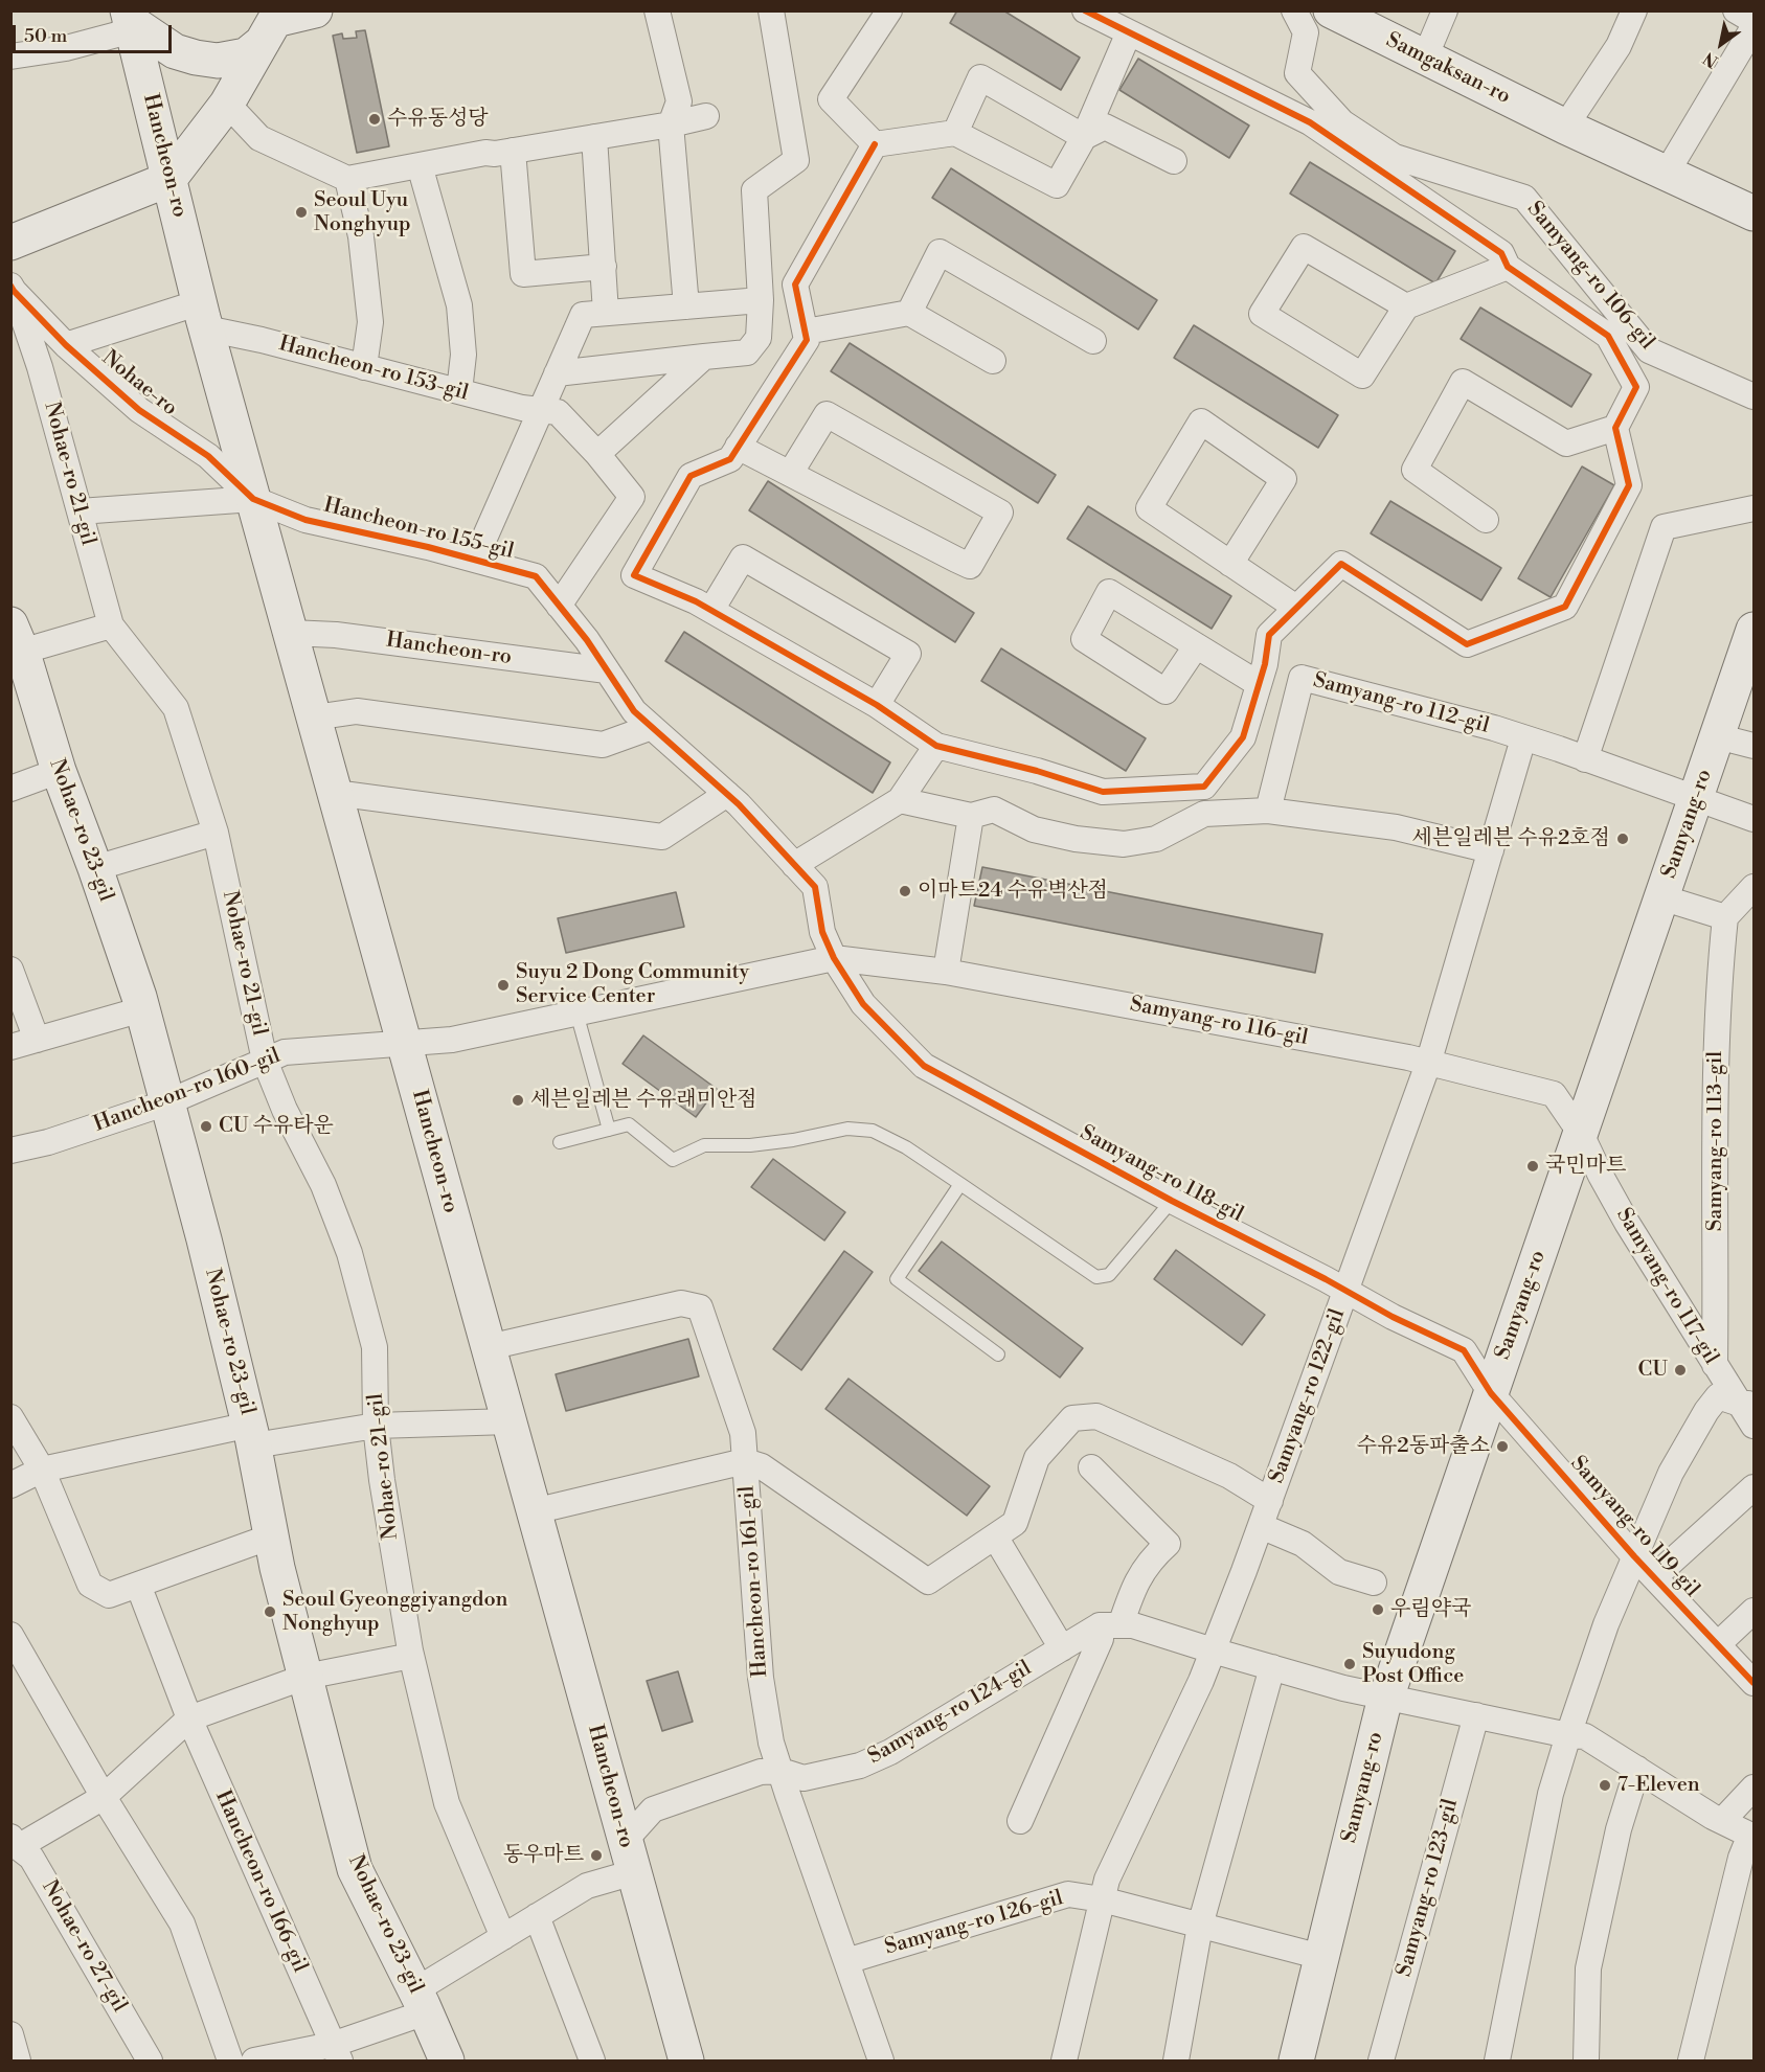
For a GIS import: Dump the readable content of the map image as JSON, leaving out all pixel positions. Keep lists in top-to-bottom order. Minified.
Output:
{"streets":{"street":["Samgaksan-ro","Hancheon-ro","Samyang-ro 106-gil","Hancheon-ro 153-gil","Nohae-ro","Nohae-ro 21-gil","Hancheon-ro 155-gil","Samyang-ro 112-gil","Samyang-ro","Nohae-ro 23-gil","Samyang-ro 116-gil","Hancheon-ro 160-gil","Samyang-ro 113-gil","Samyang-ro 118-gil","Samyang-ro 117-gil","Samyang-ro 122-gil","Samyang-ro 119-gil","Hancheon-ro 161-gil","Samyang-ro 124-gil","Hancheon-ro 166-gil","Samyang-ro 123-gil","Samyang-ro 126-gil","Nohae-ro 27-gil"]},"crossings":[["Hancheon-ro","Hancheon-ro 153-gil"],["Hancheon-ro","Nohae-ro"],["Hancheon-ro","Hancheon-ro 155-gil"],["Hancheon-ro","Hancheon-ro 160-gil"],["Hancheon-ro","Hancheon-ro 161-gil"],["Hancheon-ro","Samyang-ro 124-gil"],["Hancheon-ro 153-gil","Hancheon-ro 155-gil"],["Nohae-ro","Nohae-ro 21-gil"],["Nohae-ro","Hancheon-ro 155-gil"],["Nohae-ro 21-gil","Nohae-ro 23-gil"],["Nohae-ro 21-gil","Hancheon-ro 160-gil"],["Hancheon-ro 155-gil","Samyang-ro 116-gil"],["Hancheon-ro 155-gil","Samyang-ro 118-gil"],["Samyang-ro 112-gil","Samyang-ro"],["Samyang-ro","Samyang-ro 116-gil"],["Samyang-ro","Samyang-ro 118-gil"],["Samyang-ro","Samyang-ro 117-gil"],["Samyang-ro","Samyang-ro 119-gil"],["Samyang-ro","Samyang-ro 126-gil"],["Nohae-ro 23-gil","Hancheon-ro 160-gil"],["Samyang-ro 116-gil","Hancheon-ro 160-gil"],["Samyang-ro 116-gil","Samyang-ro 118-gil"],["Samyang-ro 116-gil","Samyang-ro 117-gil"],["Samyang-ro 113-gil","Samyang-ro 117-gil"],["Samyang-ro 118-gil","Samyang-ro 122-gil"],["Samyang-ro 118-gil","Samyang-ro 119-gil"],["Samyang-ro 122-gil","Hancheon-ro 161-gil"],["Hancheon-ro 161-gil","Samyang-ro 124-gil"],["Hancheon-ro 161-gil","Samyang-ro 126-gil"]],"places":["수유동성당","Seoul Uyu Nonghyup","세븐일레븐 수유2호점","이마트24 수유벽산점","Suyu 2 Dong Community Service Center","세븐일레븐 수유래미안점","CU 수유타운","국민마트","CU","수유2동파출소","우림약국","Seoul Gyeonggiyangdon Nonghyup","Suyudong Post Office","7-Eleven","동우마트"],"scale_bar":"50 m","north":"bottom left"}
